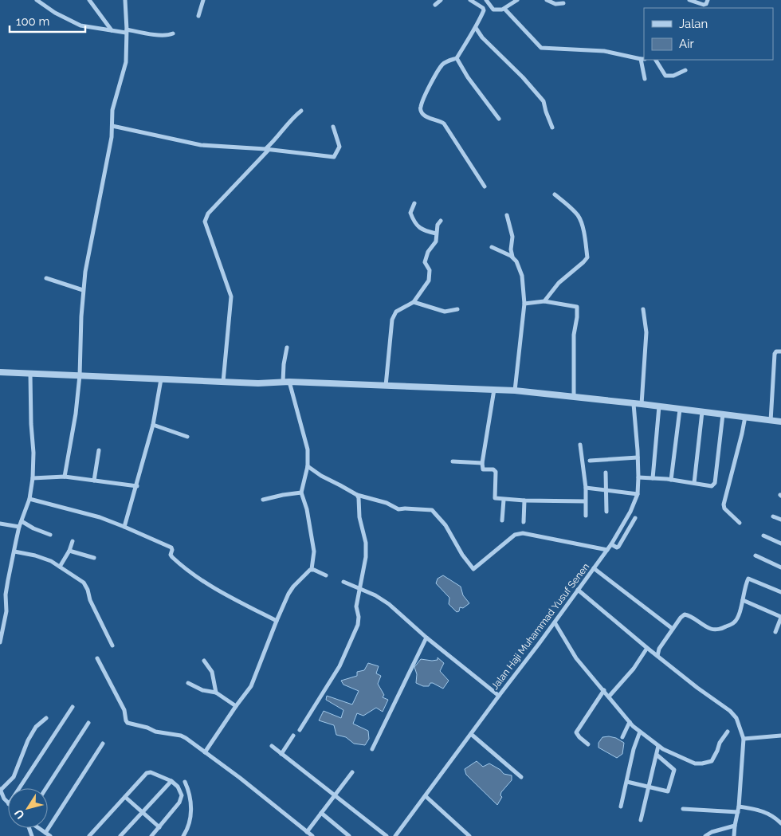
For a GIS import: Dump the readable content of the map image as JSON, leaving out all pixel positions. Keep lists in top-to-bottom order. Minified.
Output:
{"streets":{"street":["Jalan Haji Muhammad Yusuf Senen"]},"legend":["Jalan","Air"],"scale_bar":"100 m","north":"bottom left"}
